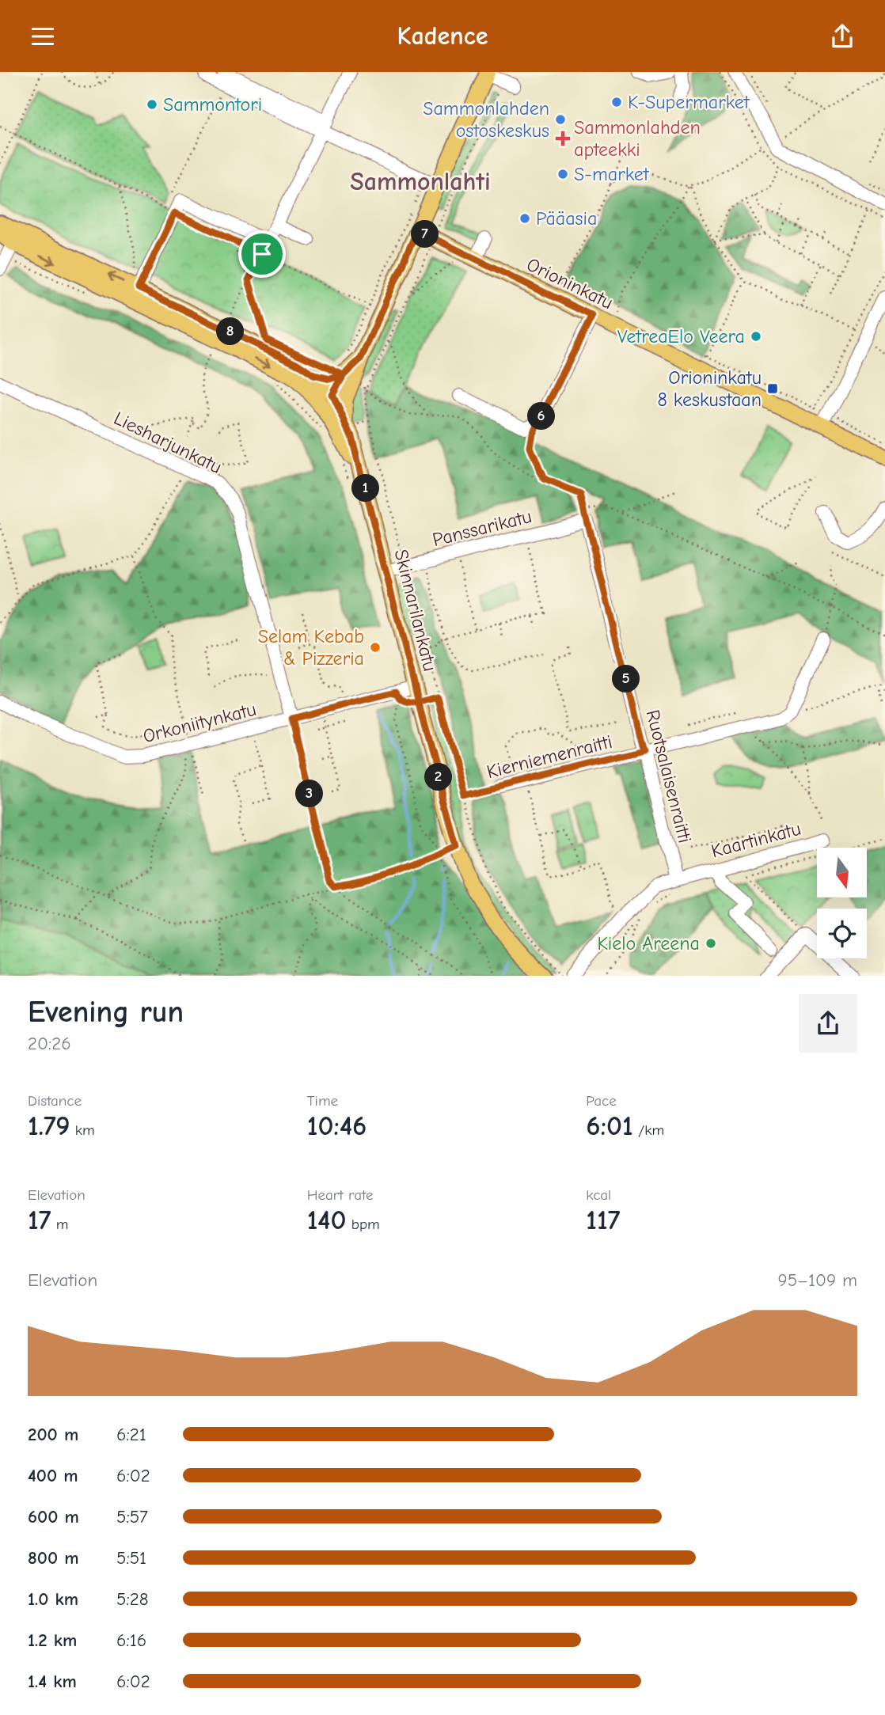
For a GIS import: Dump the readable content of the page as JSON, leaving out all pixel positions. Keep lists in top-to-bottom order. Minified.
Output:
{"streets":{"main road":["Orioninkatu","Skinnarilankatu"],"street":["Liesharjunkatu","Panssarikatu","Orkoniitynkatu","Kierniemenraitti","Ruotsalaisenraitti","Kaartinkatu"]},"crossings":[["Liesharjunkatu","Orkoniitynkatu"],["Panssarikatu","Skinnarilankatu"],["Skinnarilankatu","Orkoniitynkatu"],["Kierniemenraitti","Ruotsalaisenraitti"],["Ruotsalaisenraitti","Kaartinkatu"]],"districts":["Sammonlahti"],"places":{"other":["K-Supermarket","Sammontori","Sammonlahden ostoskeskus","S-market","Pääasia","VetreaElo Veera","Selam Kebab & Pizzeria","Kielo Areena"],"health":["Sammonlahden apteekki"],"transit":["Orioninkatu 8 keskustaan"]},"north":"bottom","page":{"header":"Kadence","pins":["7","8","6","1","5","2","3"],"heading":["Evening run","20:26"],"stats":[["Distance","1.79 km"],["Time","10:46"],["Pace","6:01 /km"],["Elevation","17 m"],["Heart rate","140 bpm"],["kcal","117"]],"chart":["Elevation","95–109 m"],"list":[{"name":"200 m","note":"6:21"},{"name":"400 m","note":"6:02"},{"name":"600 m","note":"5:57"},{"name":"800 m","note":"5:51"},{"name":"1.0 km","note":"5:28"},{"name":"1.2 km","note":"6:16"},{"name":"1.4 km","note":"6:02"}]}}
